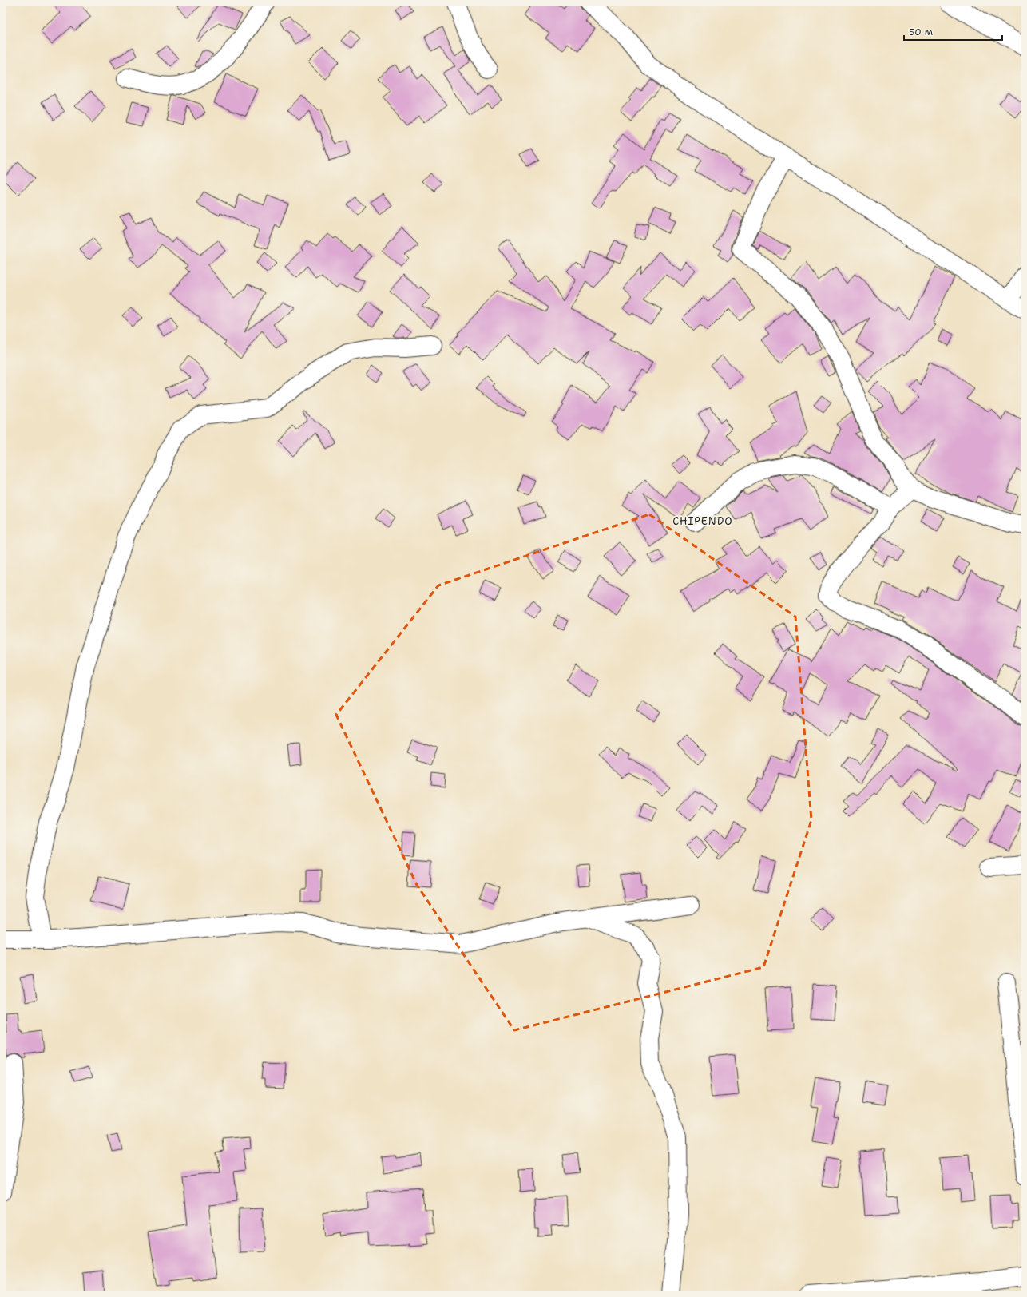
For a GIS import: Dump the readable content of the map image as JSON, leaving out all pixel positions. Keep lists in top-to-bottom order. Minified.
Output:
{"districts":["CHIPENDO"],"scale_bar":"50 m"}
